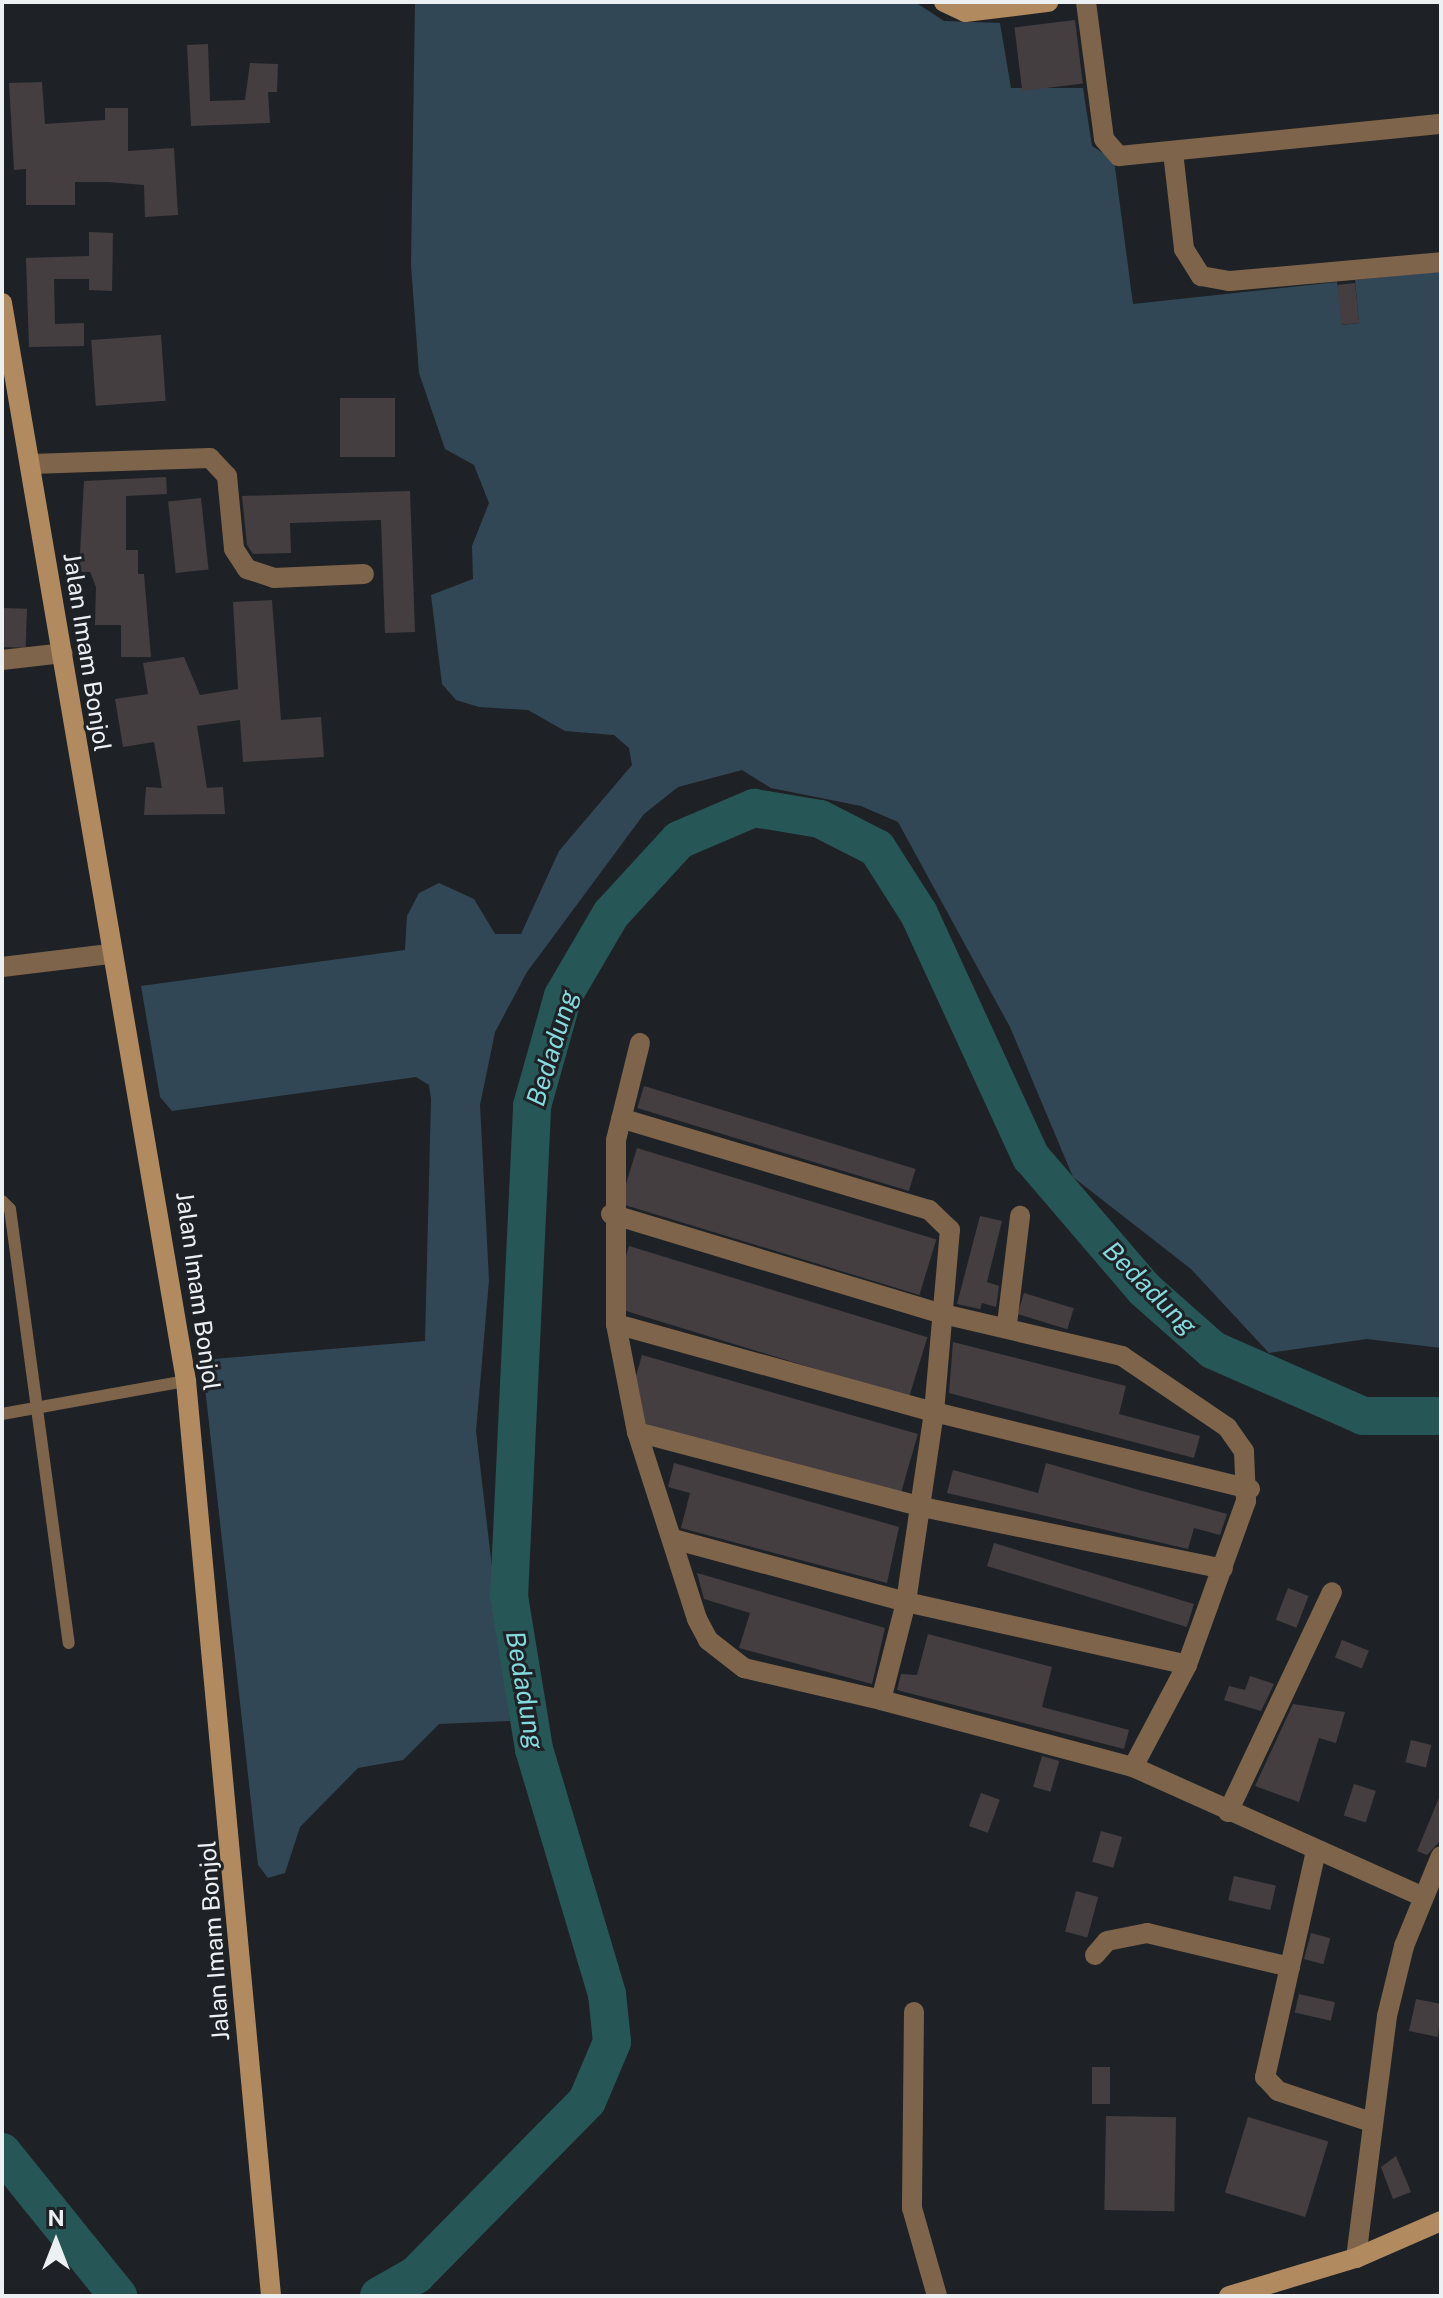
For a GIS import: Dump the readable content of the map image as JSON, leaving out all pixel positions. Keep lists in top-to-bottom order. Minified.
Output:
{"streets":{"street":["Jalan Imam Bonjol"]},"water":["Bedadung"],"north":"top"}
